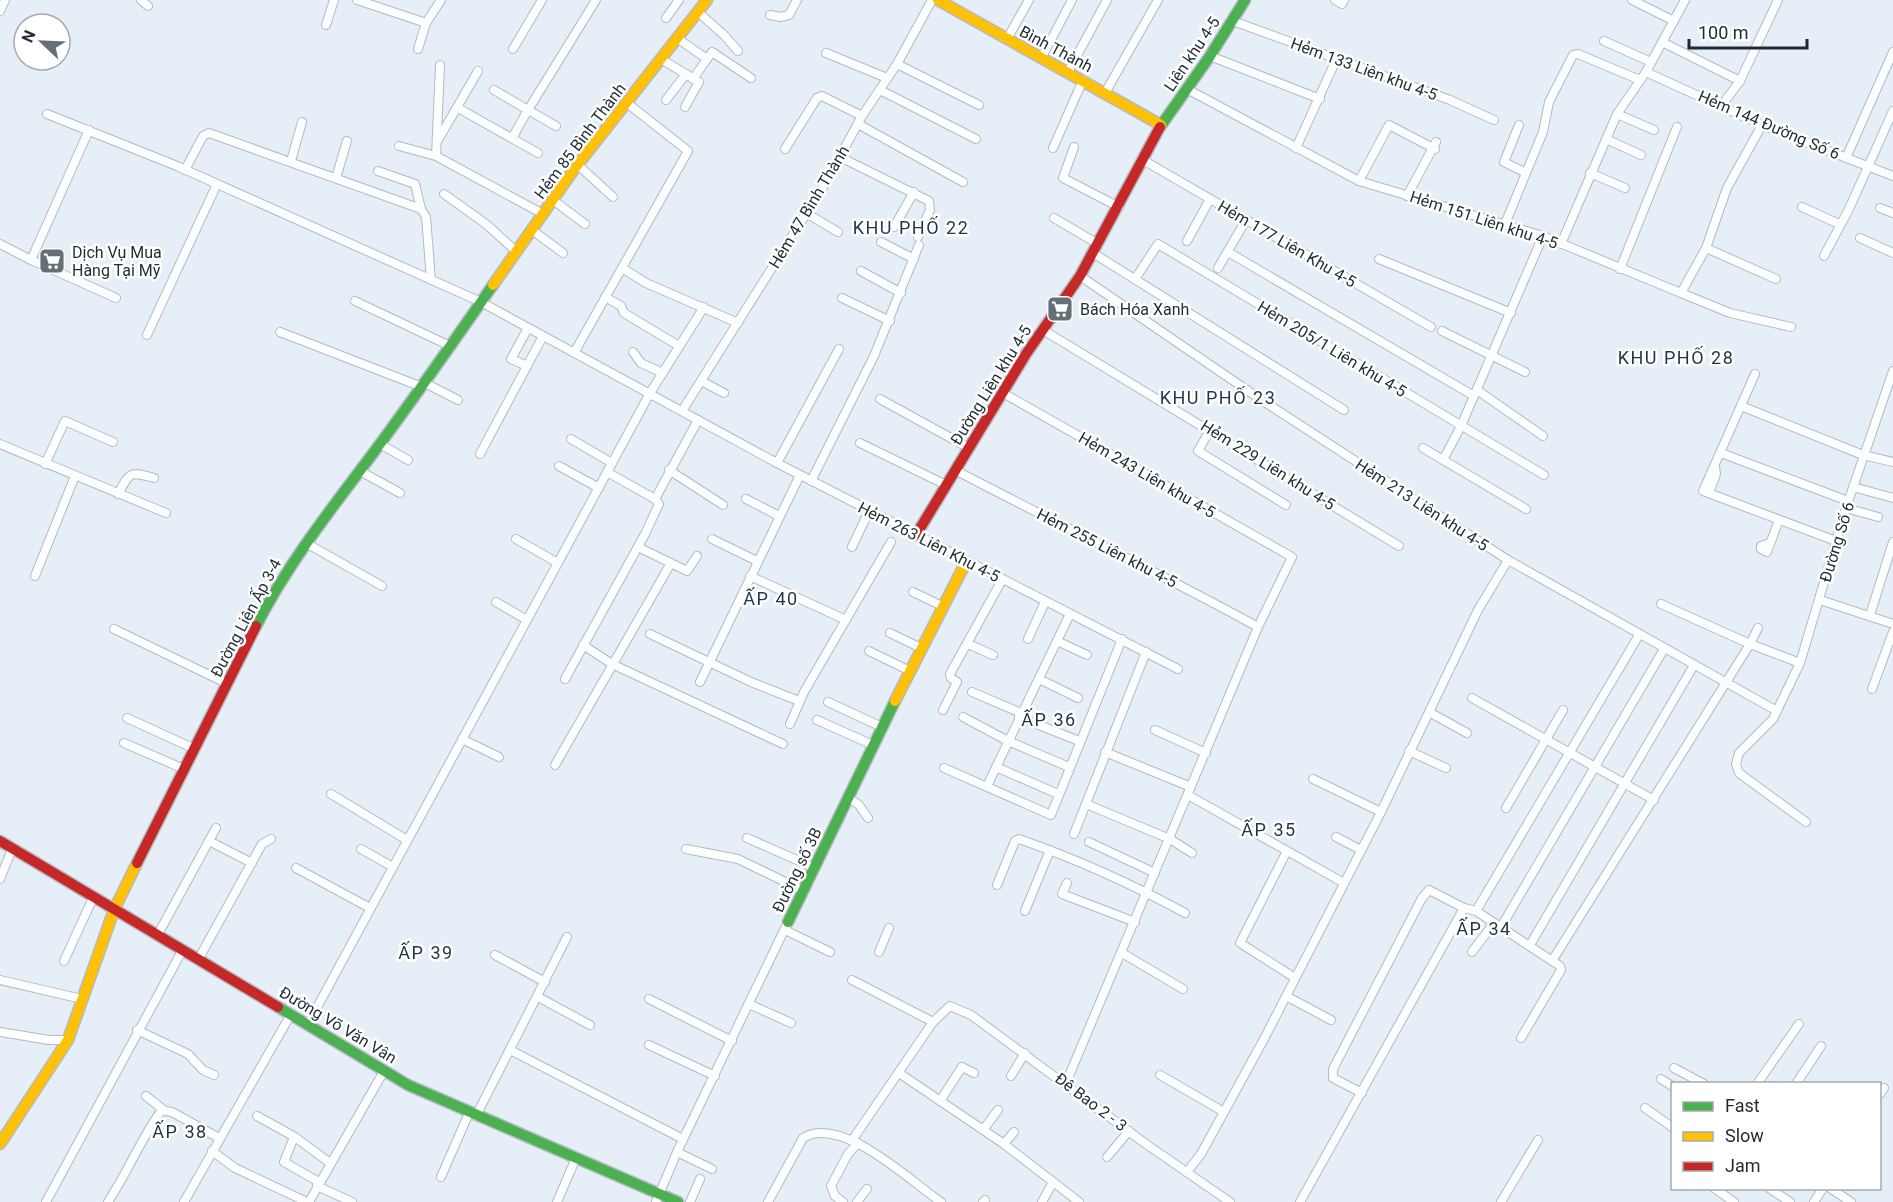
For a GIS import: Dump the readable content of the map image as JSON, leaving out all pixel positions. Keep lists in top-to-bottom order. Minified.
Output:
{"streets":{"street":["Bình Thành","Liên khu 4-5","Hẻm 133 Liên khu 4-5","Hẻm 144 Đường Số 6","Hẻm 85 Bình Thành","Hẻm 47 Bình Thành","Hẻm 151 Liên khu 4-5","Hẻm 177 Liên Khu 4-5","Hẻm 205/1 Liên khu 4-5","Đường Liên khu 4-5","Hẻm 229 Liên khu 4-5","Hẻm 243 Liên khu 4-5","Hẻm 213 Liên khu 4-5","Hẻm 263 Liên Khu 4-5","Đường Số 6","Hẻm 255 Liên khu 4-5","Đường Liên Ấp 3-4","Đường số 3B","Đường Võ Văn Vân","Đê Bao 2 - 3"]},"crossings":[["Bình Thành","Liên khu 4-5"],["Bình Thành","Đường Liên khu 4-5"],["Liên khu 4-5","Hẻm 133 Liên khu 4-5"],["Liên khu 4-5","Hẻm 151 Liên khu 4-5"],["Liên khu 4-5","Đường Liên khu 4-5"],["Hẻm 85 Bình Thành","Hẻm 263 Liên Khu 4-5"],["Hẻm 85 Bình Thành","Đường Liên Ấp 3-4"],["Hẻm 47 Bình Thành","Hẻm 263 Liên Khu 4-5"],["Hẻm 177 Liên Khu 4-5","Đường Liên khu 4-5"],["Đường Liên khu 4-5","Hẻm 229 Liên khu 4-5"],["Đường Liên khu 4-5","Hẻm 243 Liên khu 4-5"],["Đường Liên khu 4-5","Hẻm 213 Liên khu 4-5"],["Đường Liên khu 4-5","Hẻm 263 Liên Khu 4-5"],["Đường Liên khu 4-5","Hẻm 255 Liên khu 4-5"],["Hẻm 243 Liên khu 4-5","Hẻm 255 Liên khu 4-5"],["Hẻm 213 Liên khu 4-5","Đường Số 6"],["Hẻm 263 Liên Khu 4-5","Đường Liên Ấp 3-4"],["Hẻm 263 Liên Khu 4-5","Đường số 3B"],["Đường Liên Ấp 3-4","Đường Võ Văn Vân"],["Đường số 3B","Đường Võ Văn Vân"]],"districts":["KHU PHỐ 22","KHU PHỐ 28","KHU PHỐ 23","ẤP 40","ẤP 36","ẤP 35","ẤP 34","ẤP 39","ẤP 38"],"places":{"supermarket":["Dịch Vụ Mua Hàng Tại Mỹ","Bách Hóa Xanh"]},"legend":["Fast","Slow","Jam"],"scale_bar":"100 m","north":"top left"}
